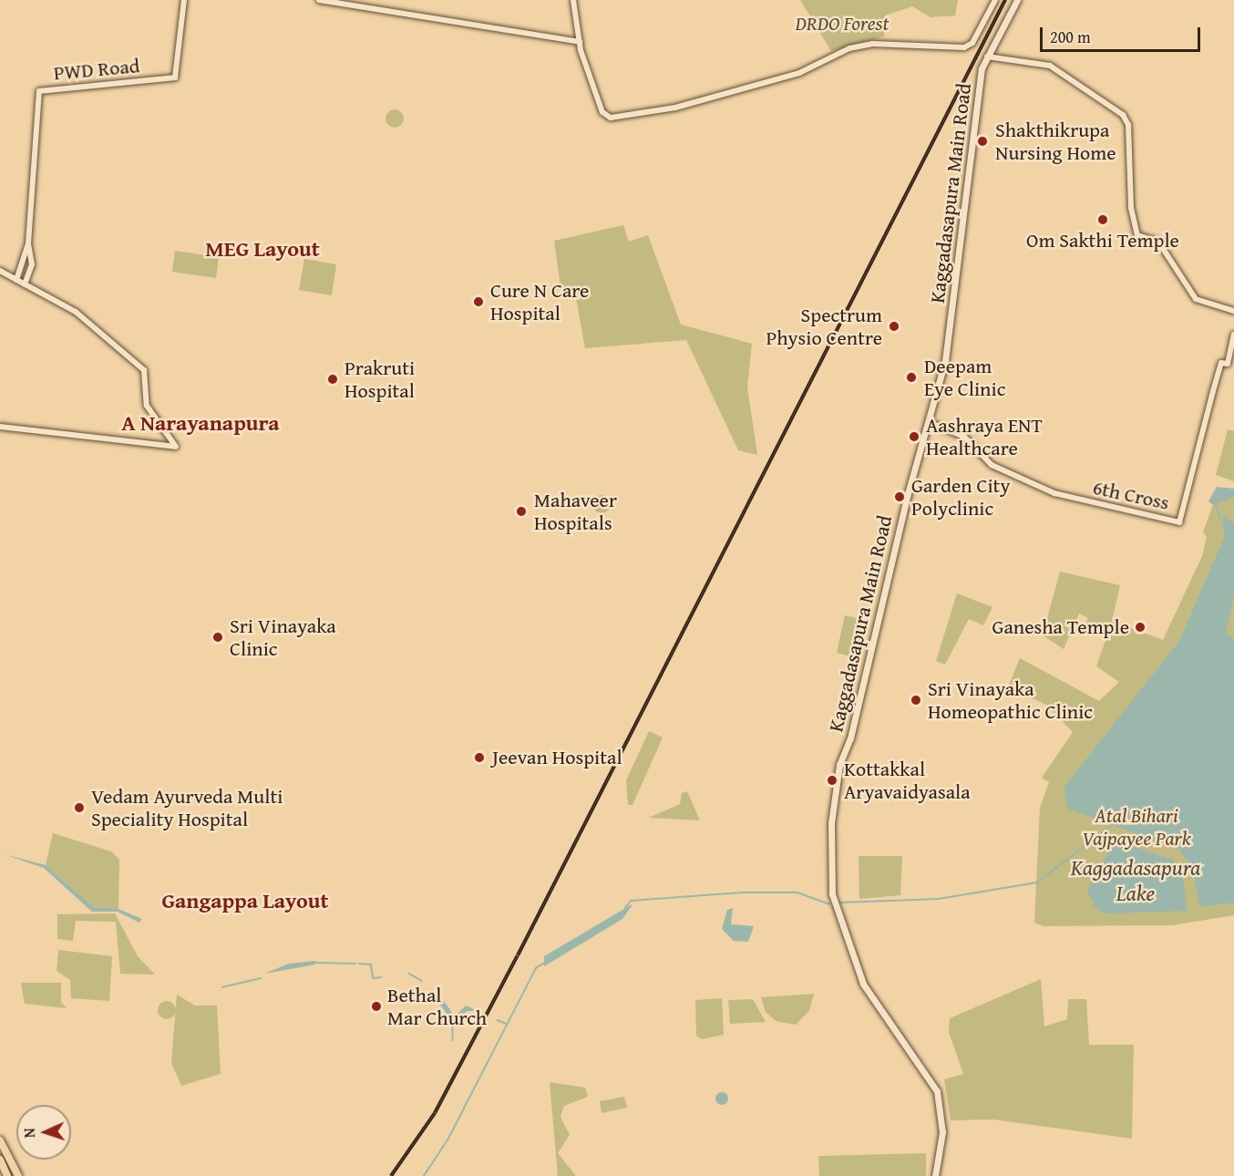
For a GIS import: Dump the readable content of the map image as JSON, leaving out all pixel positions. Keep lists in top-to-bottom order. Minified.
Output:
{"streets":{"main road":["Kaggadasapura Main Road"],"street":["PWD Road","6th Cross"]},"crossings":[["Kaggadasapura Main Road","6th Cross"]],"districts":["MEG Layout","A Narayanapura","Gangappa Layout"],"water":["Kaggadasapura Lake"],"parks":["DRDO Forest","Atal Bihari Vajpayee Park"],"places":["Shakthikrupa Nursing Home","Om Sakthi Temple","Cure N Care Hospital","Spectrum Physio Centre","Deepam Eye Clinic","Prakruti Hospital","Aashraya ENT Healthcare","Garden City Polyclinic","Mahaveer Hospitals","Ganesha Temple","Sri Vinayaka Clinic","Sri Vinayaka Homeopathic Clinic","Jeevan Hospital","Kottakkal Aryavaidyasala","Vedam Ayurveda Multi Speciality Hospital","Bethal Mar Church"],"scale_bar":"200 m","north":"left"}
